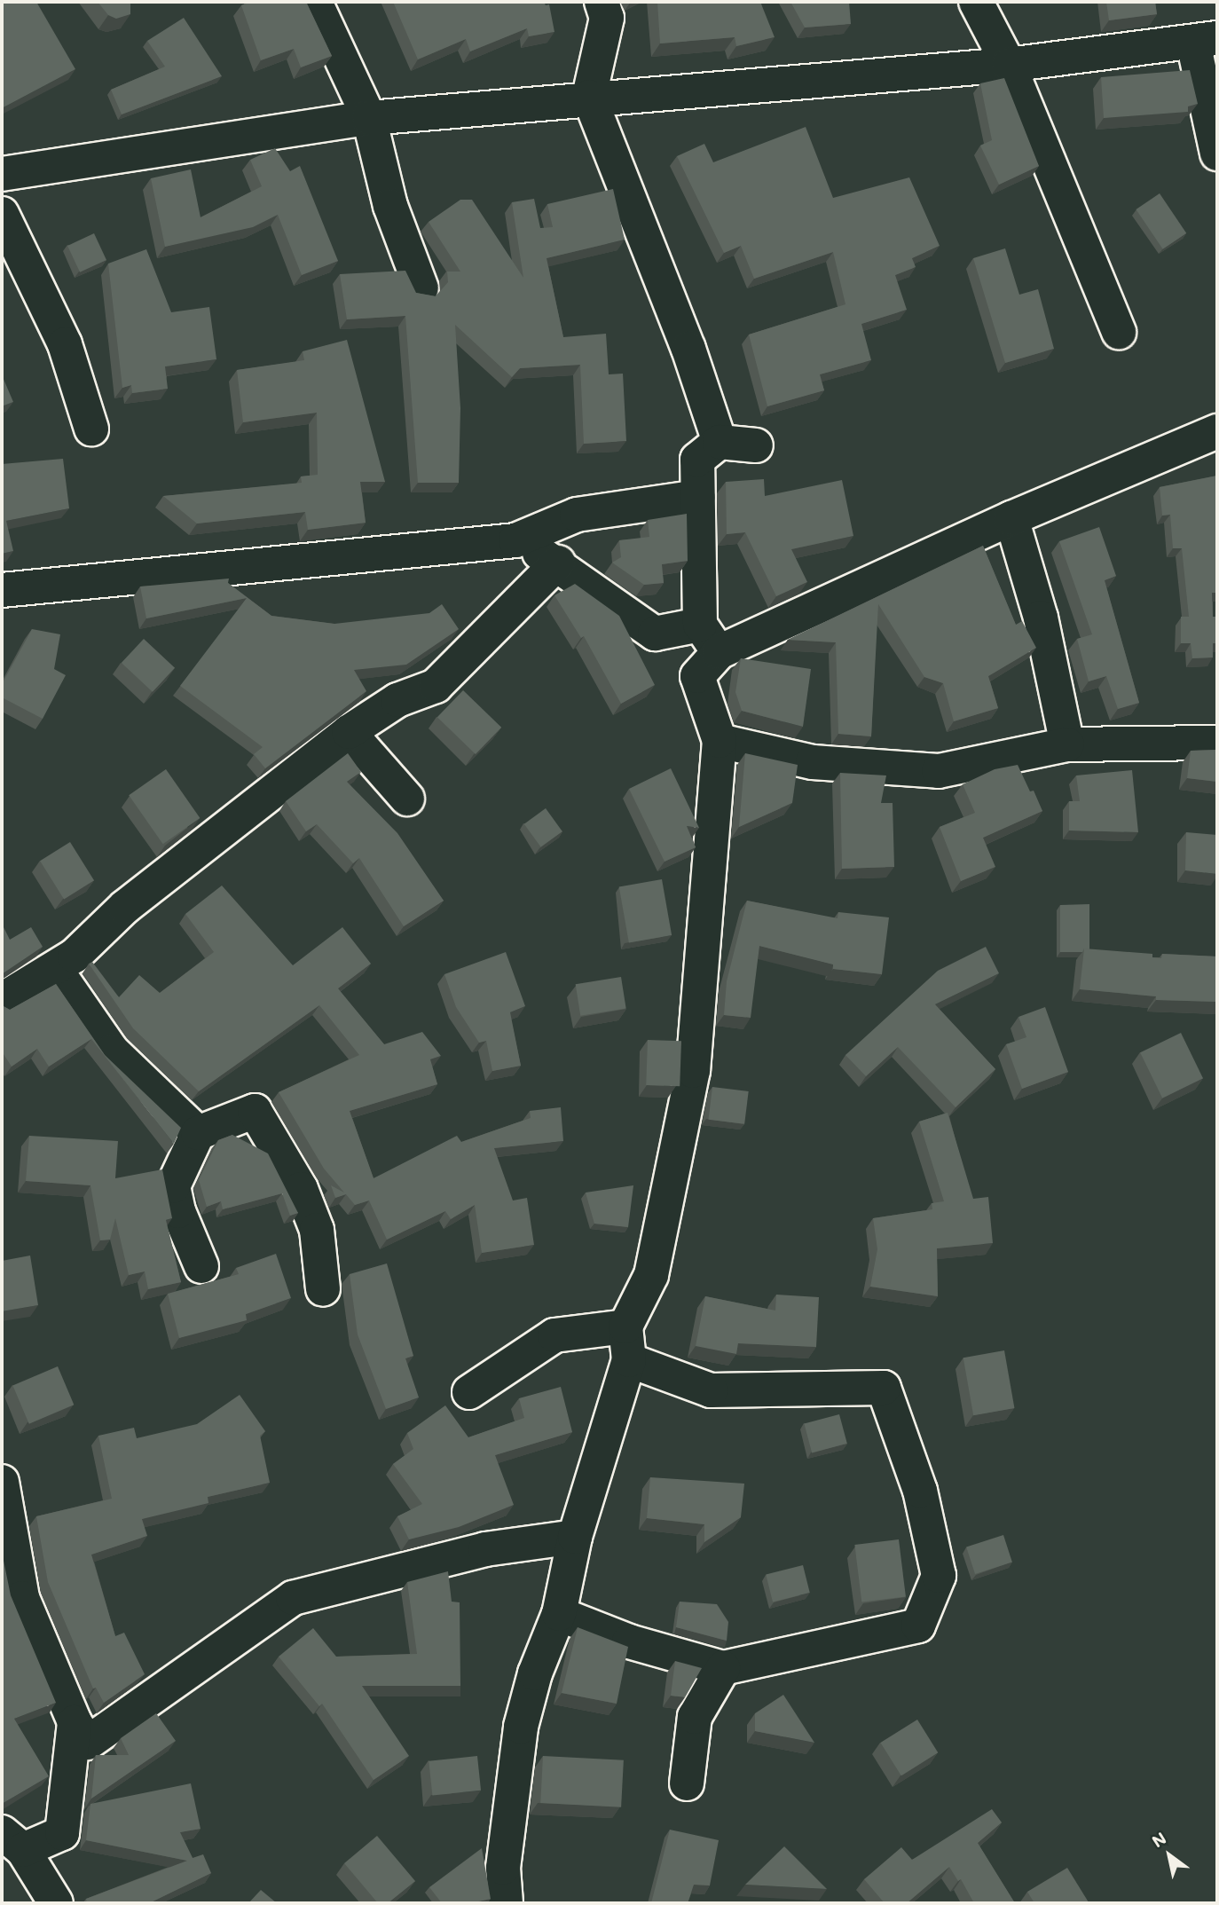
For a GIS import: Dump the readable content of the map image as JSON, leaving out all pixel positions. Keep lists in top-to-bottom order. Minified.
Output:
{"north":"top left"}
